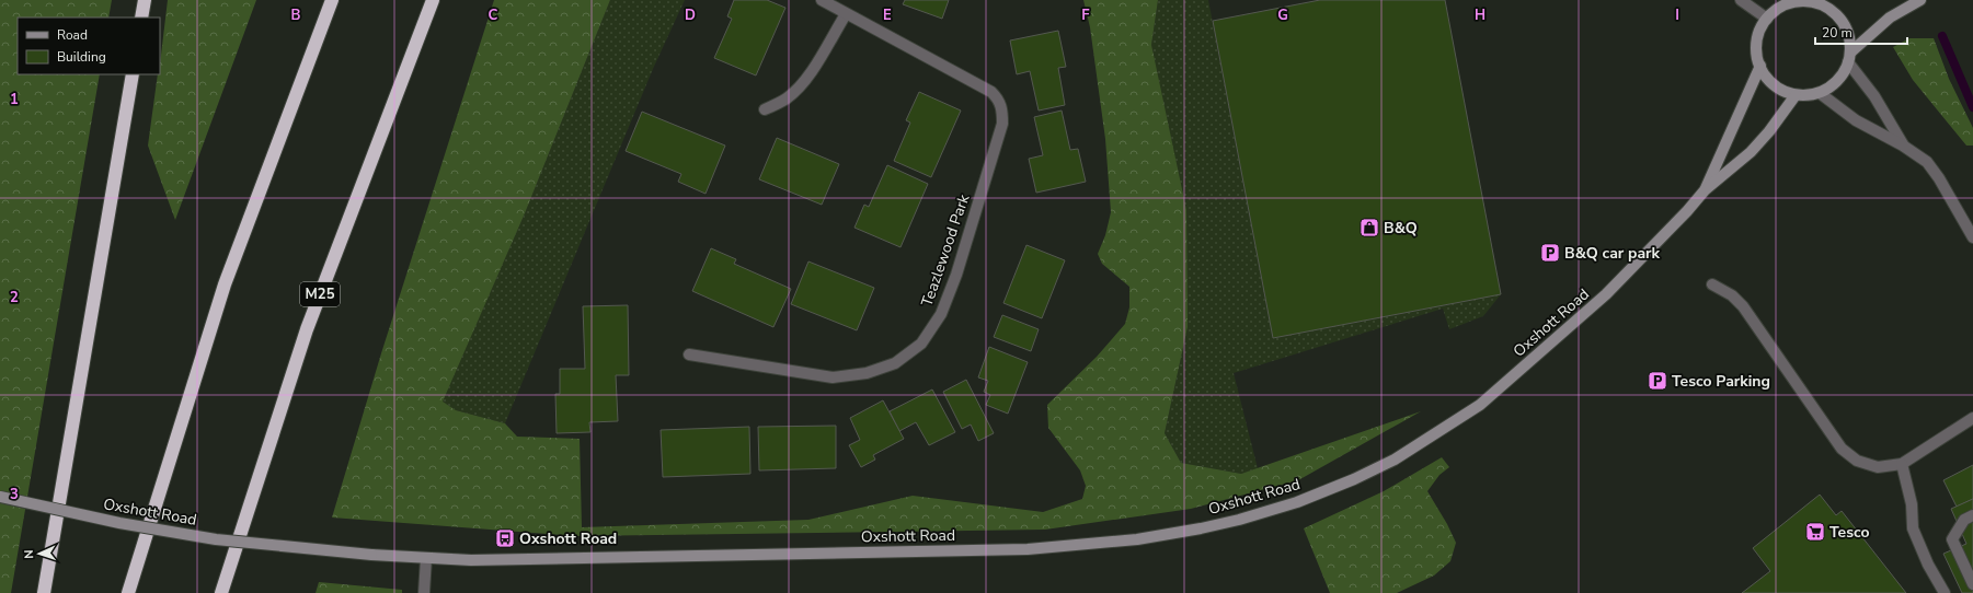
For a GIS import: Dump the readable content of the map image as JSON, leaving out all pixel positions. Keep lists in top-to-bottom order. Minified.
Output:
{"streets":{"highway":["M25"],"main road":["Oxshott Road"],"street":["Teazlewood Park"]},"places":{"shop":["B&Q"],"parking":["B&Q car park","Tesco Parking"],"supermarket":["Tesco"],"bus stop":["Oxshott Road"]},"legend":["Road","Building"],"scale_bar":"20 m","north":"left","grid":{"columns":["B","C","D","E","F","G","H","I"],"rows":["1","2","3"]}}
